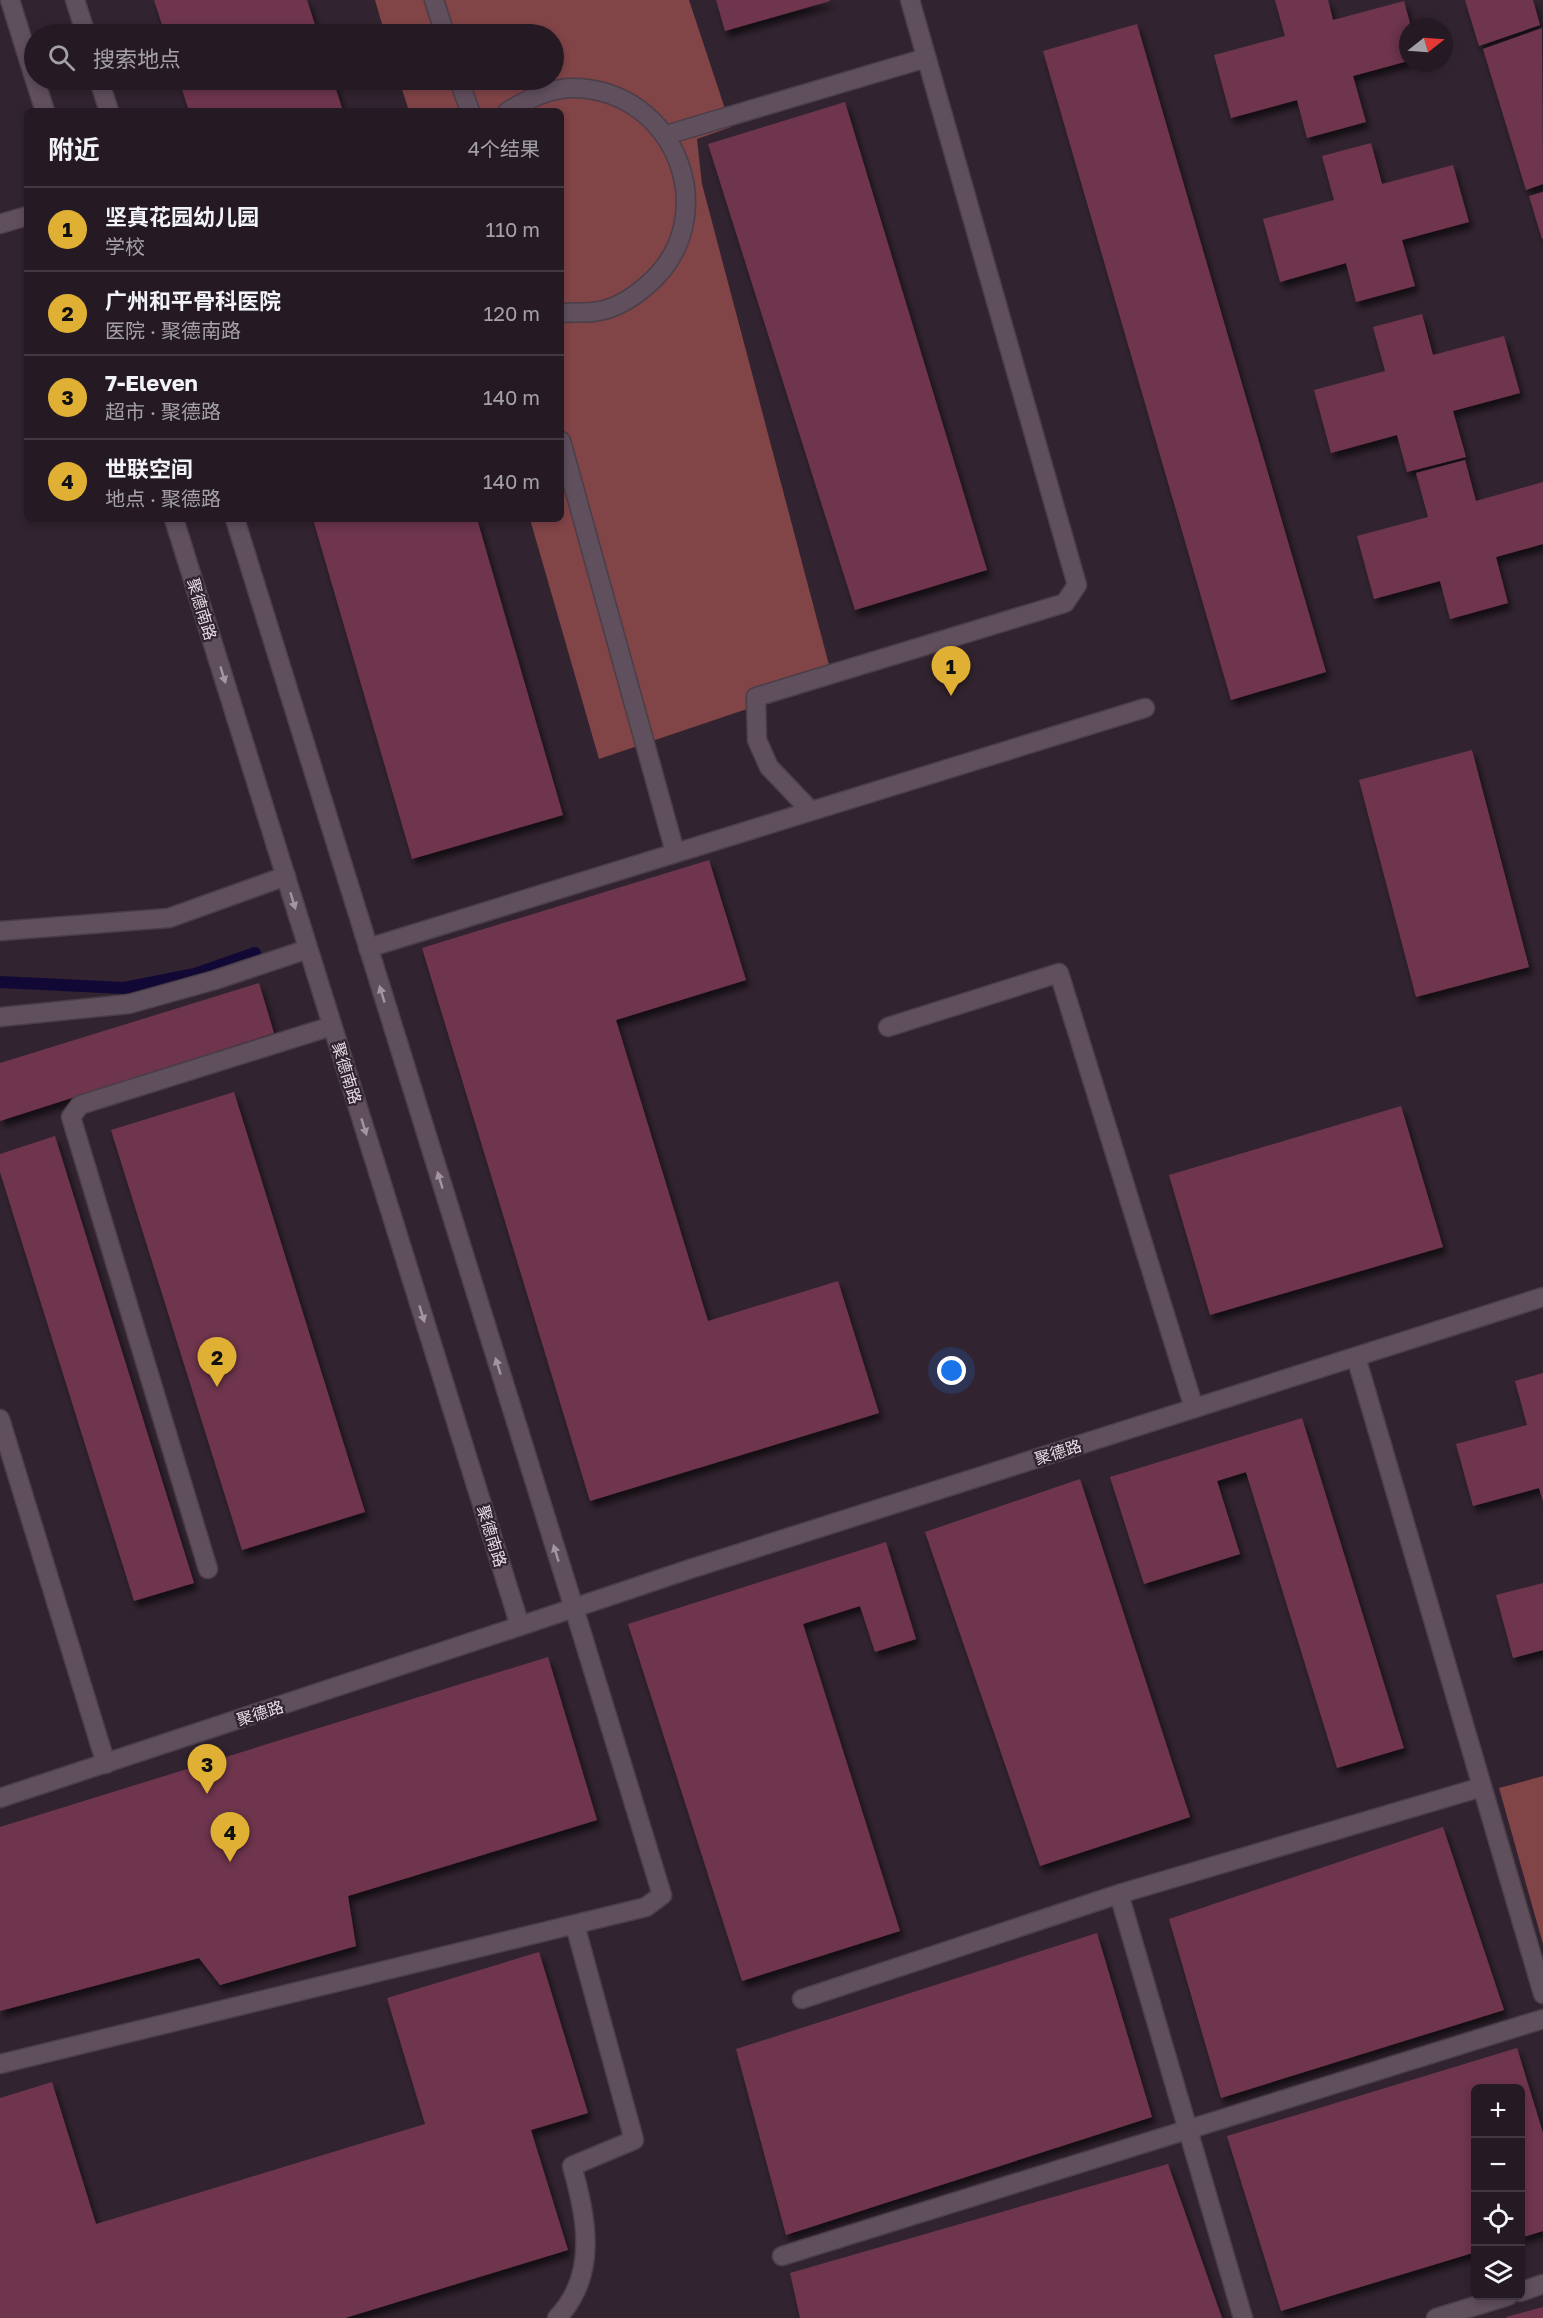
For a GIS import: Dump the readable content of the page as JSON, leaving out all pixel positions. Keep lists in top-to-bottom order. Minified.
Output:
{"streets":{"street":["聚德南路","聚德路"]},"crossings":[["聚德南路","聚德路"]],"north":"right","page":{"search":"搜索地点","heading":["附近","4个结果"],"list":[{"mark":"1","name":"坚真花园幼儿园","note":"学校","value":"110 m"},{"mark":"2","name":"广州和平骨科医院","note":"医院 · 聚德南路","value":"120 m"},{"mark":"3","name":"7-Eleven","note":"超市 · 聚德路","value":"140 m"},{"mark":"4","name":"世联空间","note":"地点 · 聚德路","value":"140 m"}],"pins":["1","2","3","4"],"map_buttons":["+","−"]}}
